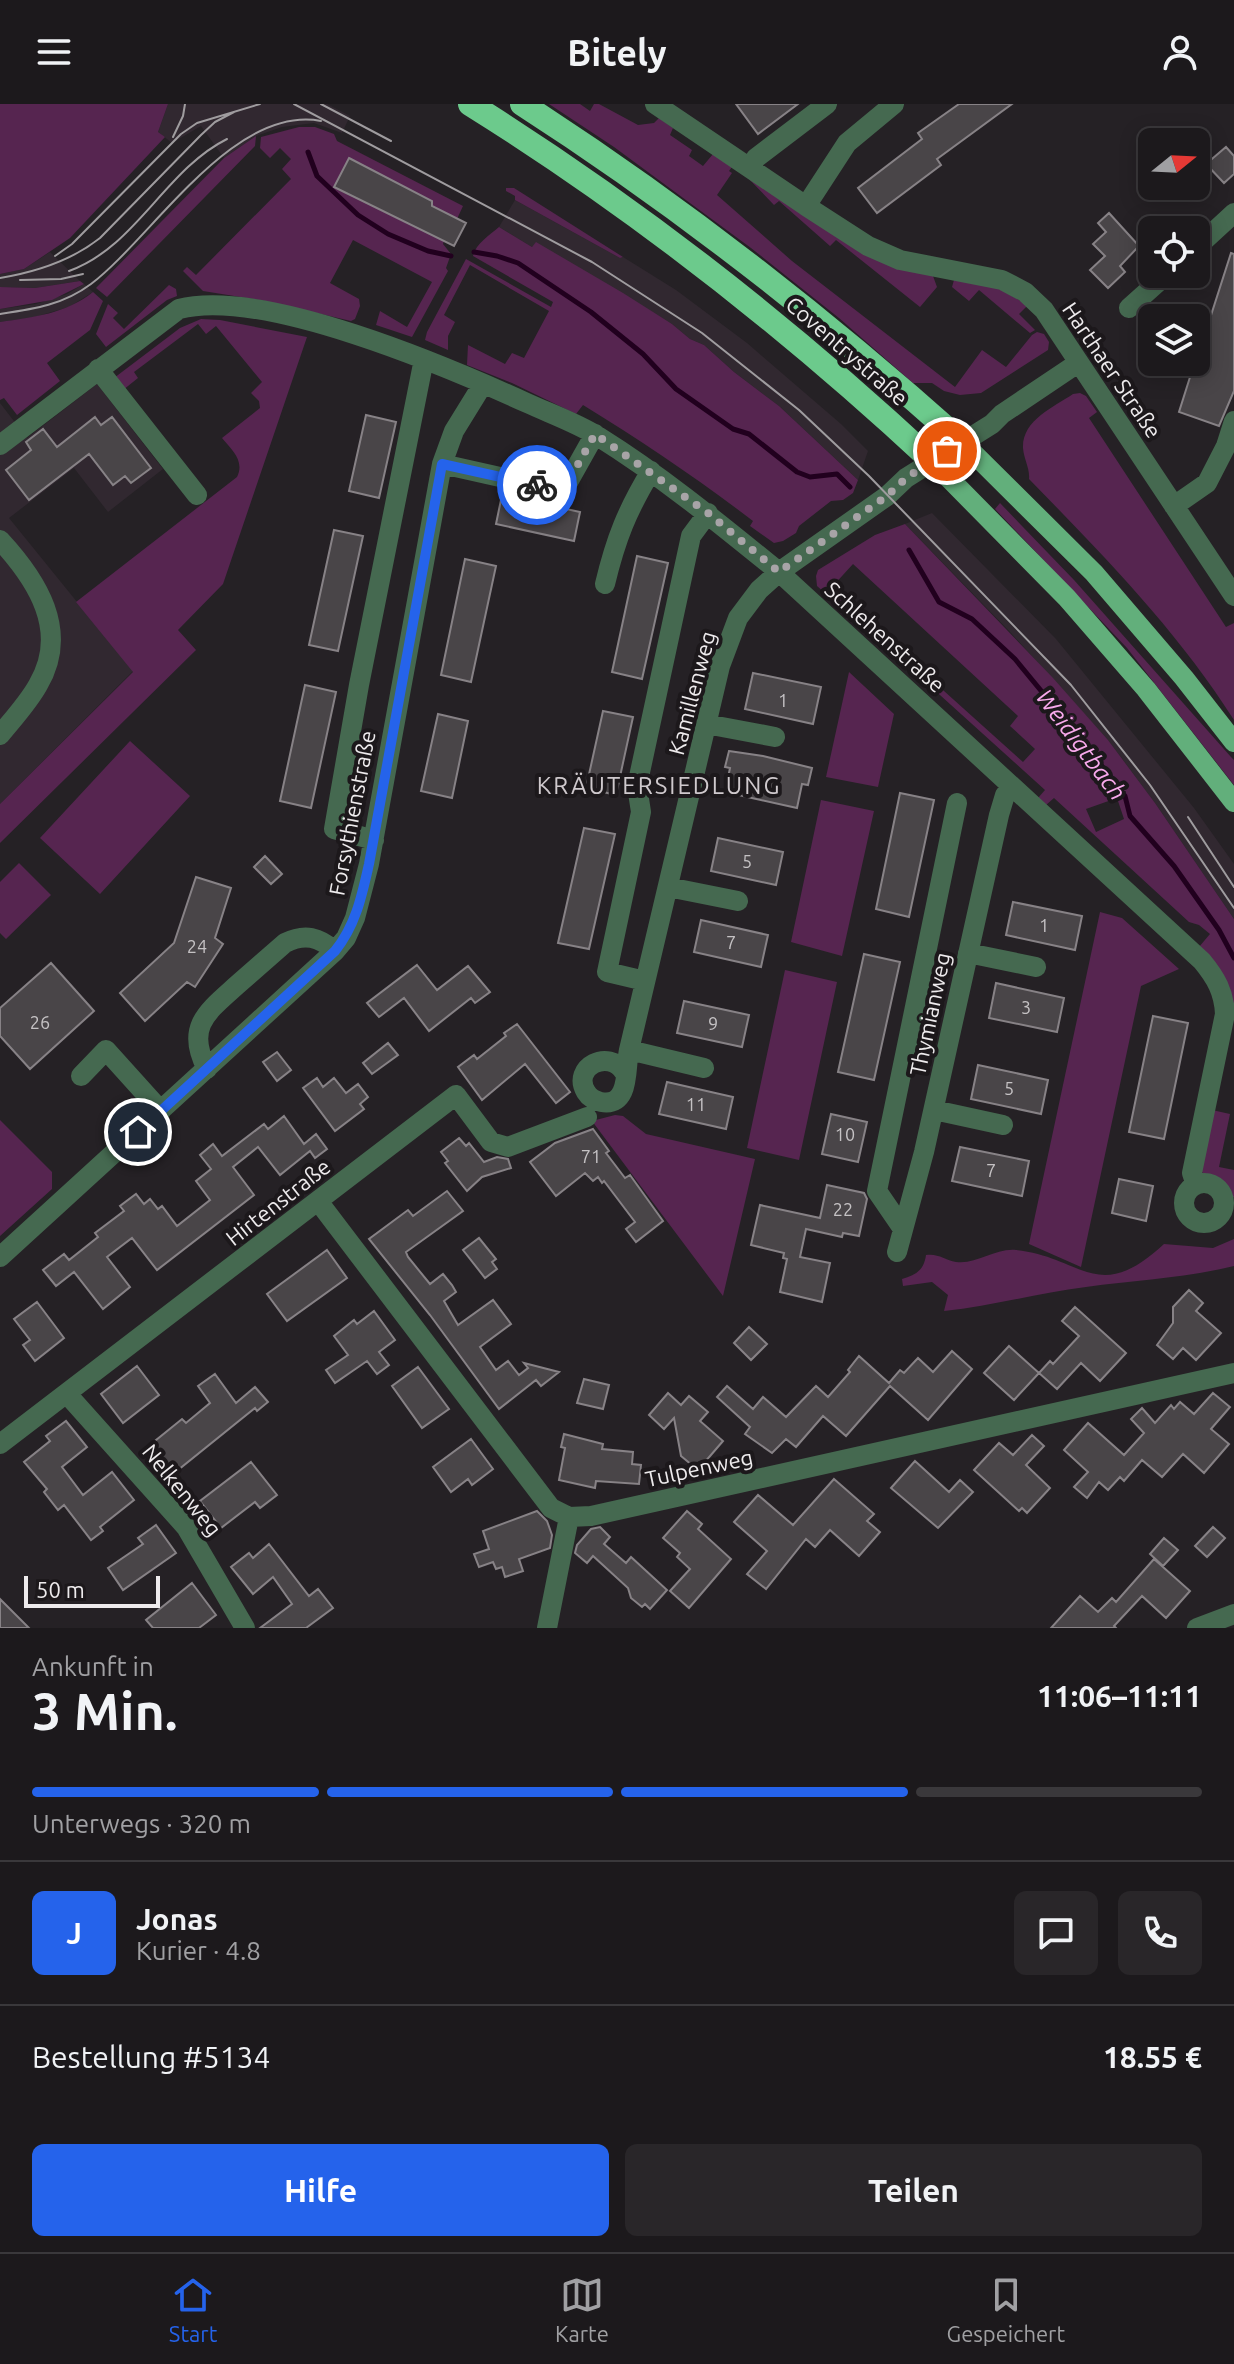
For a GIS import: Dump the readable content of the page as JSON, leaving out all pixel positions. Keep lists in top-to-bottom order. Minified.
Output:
{"streets":{"highway":["Coventrystraße"],"street":["Harthaer Straße","Schlehenstraße","Kamillenweg","Forsythienstraße","Thymianweg","Hirtenstraße","Tulpenweg","Nelkenweg"]},"crossings":[["Coventrystraße","Kamillenweg"],["Harthaer Straße","Kamillenweg"],["Schlehenstraße","Kamillenweg"],["Schlehenstraße","Forsythienstraße"],["Schlehenstraße","Thymianweg"],["Hirtenstraße","Nelkenweg"]],"districts":["KRÄUTERSIEDLUNG"],"water":["Weidigtbach"],"house_numbers":["1","5","1","7","24","3","26","9","5","11","10","71","7","22"],"scale_bar":"50 m","north":"right","page":{"header":"Bitely","scale":"50 m","heading":["3 Min.","Ankunft in","11:06–11:11"],"panel":["Jonas","Kurier · 4.8","Bestellung #5134","18.55 €"],"bar":"Unterwegs · 320 m","round":"J","buttons":["Hilfe","Teilen"],"tabs":["Start","Karte","Gespeichert"]}}
